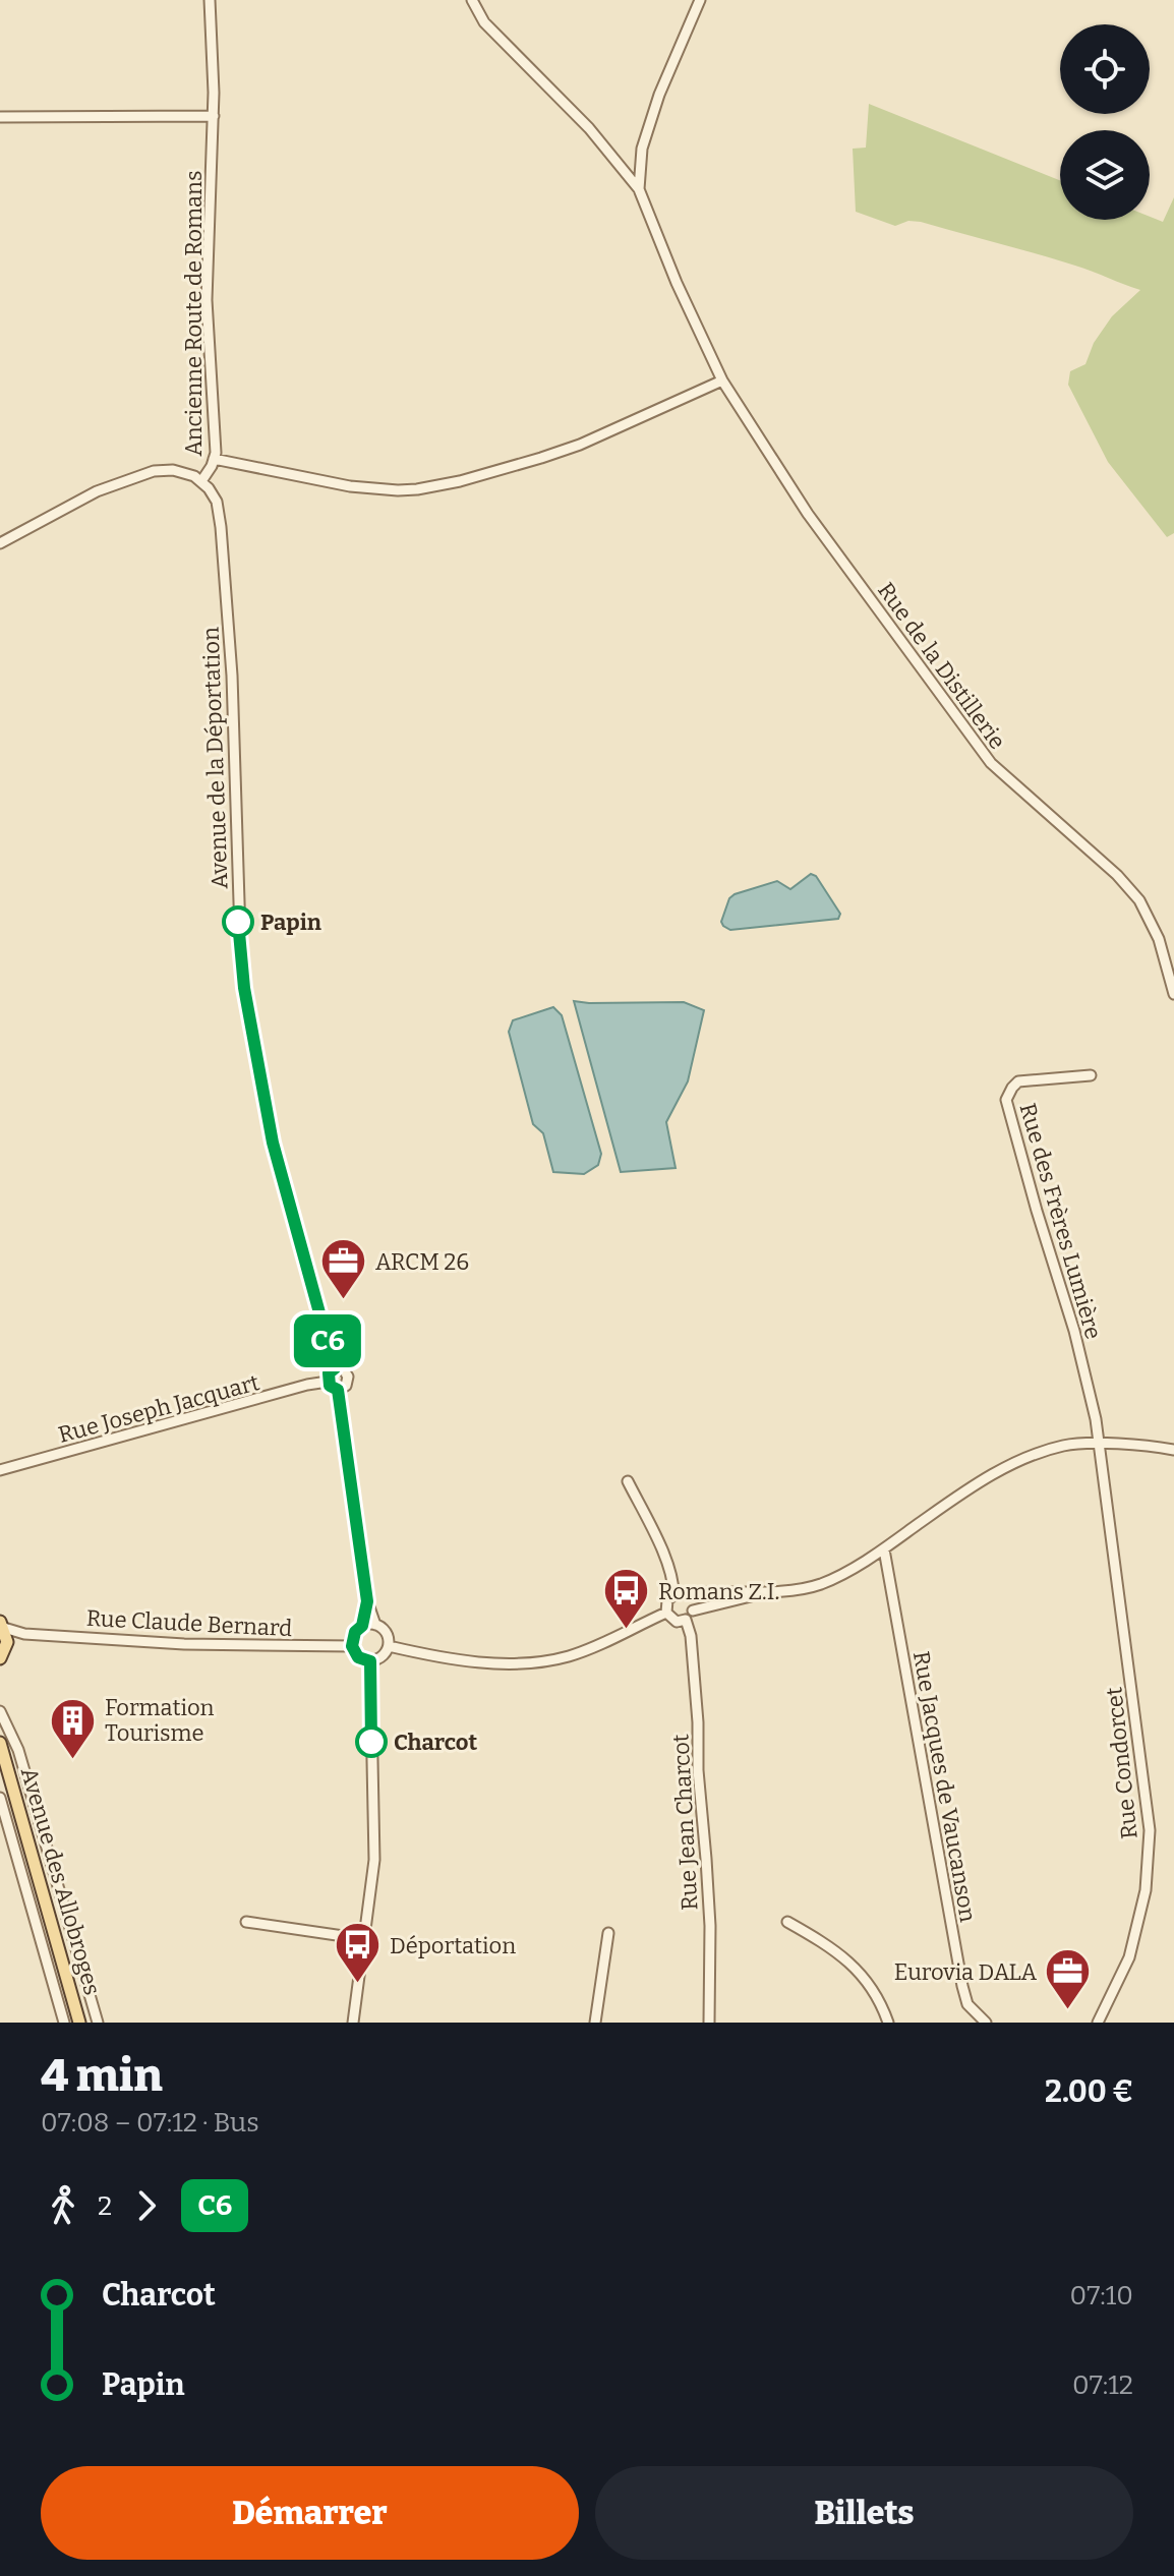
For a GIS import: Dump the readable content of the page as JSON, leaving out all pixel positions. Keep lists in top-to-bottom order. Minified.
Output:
{"streets":{"main road":["Avenue des Allobroges"],"street":["Ancienne Route de Romans","Rue de la Distillerie","Avenue de la Déportation","Rue des Frères Lumière","Rue Joseph Jacquart","Rue Claude Bernard","Rue Condorcet","Rue Jacques de Vaucanson","Rue Jean Charcot"]},"crossings":[["Ancienne Route de Romans","Avenue de la Déportation"],["Avenue de la Déportation","Rue Joseph Jacquart"],["Rue des Frères Lumière","Rue Condorcet"]],"places":{"other":["Papin","Charcot"],"office":["ARCM 26","Eurovia DALA"],"bus stop":["Romans Z.I.","Déportation"],"building":["Formation Tourisme"]},"lines":["bus line C6"],"page":{"on_map":"C6","heading":["4 min","07:08 – 07:12 · Bus","2.00 €"],"legs":["2","C6"],"list":[{"name":"Charcot","value":"07:10"},{"name":"Papin","value":"07:12"}],"buttons":["Démarrer","Billets"]}}
